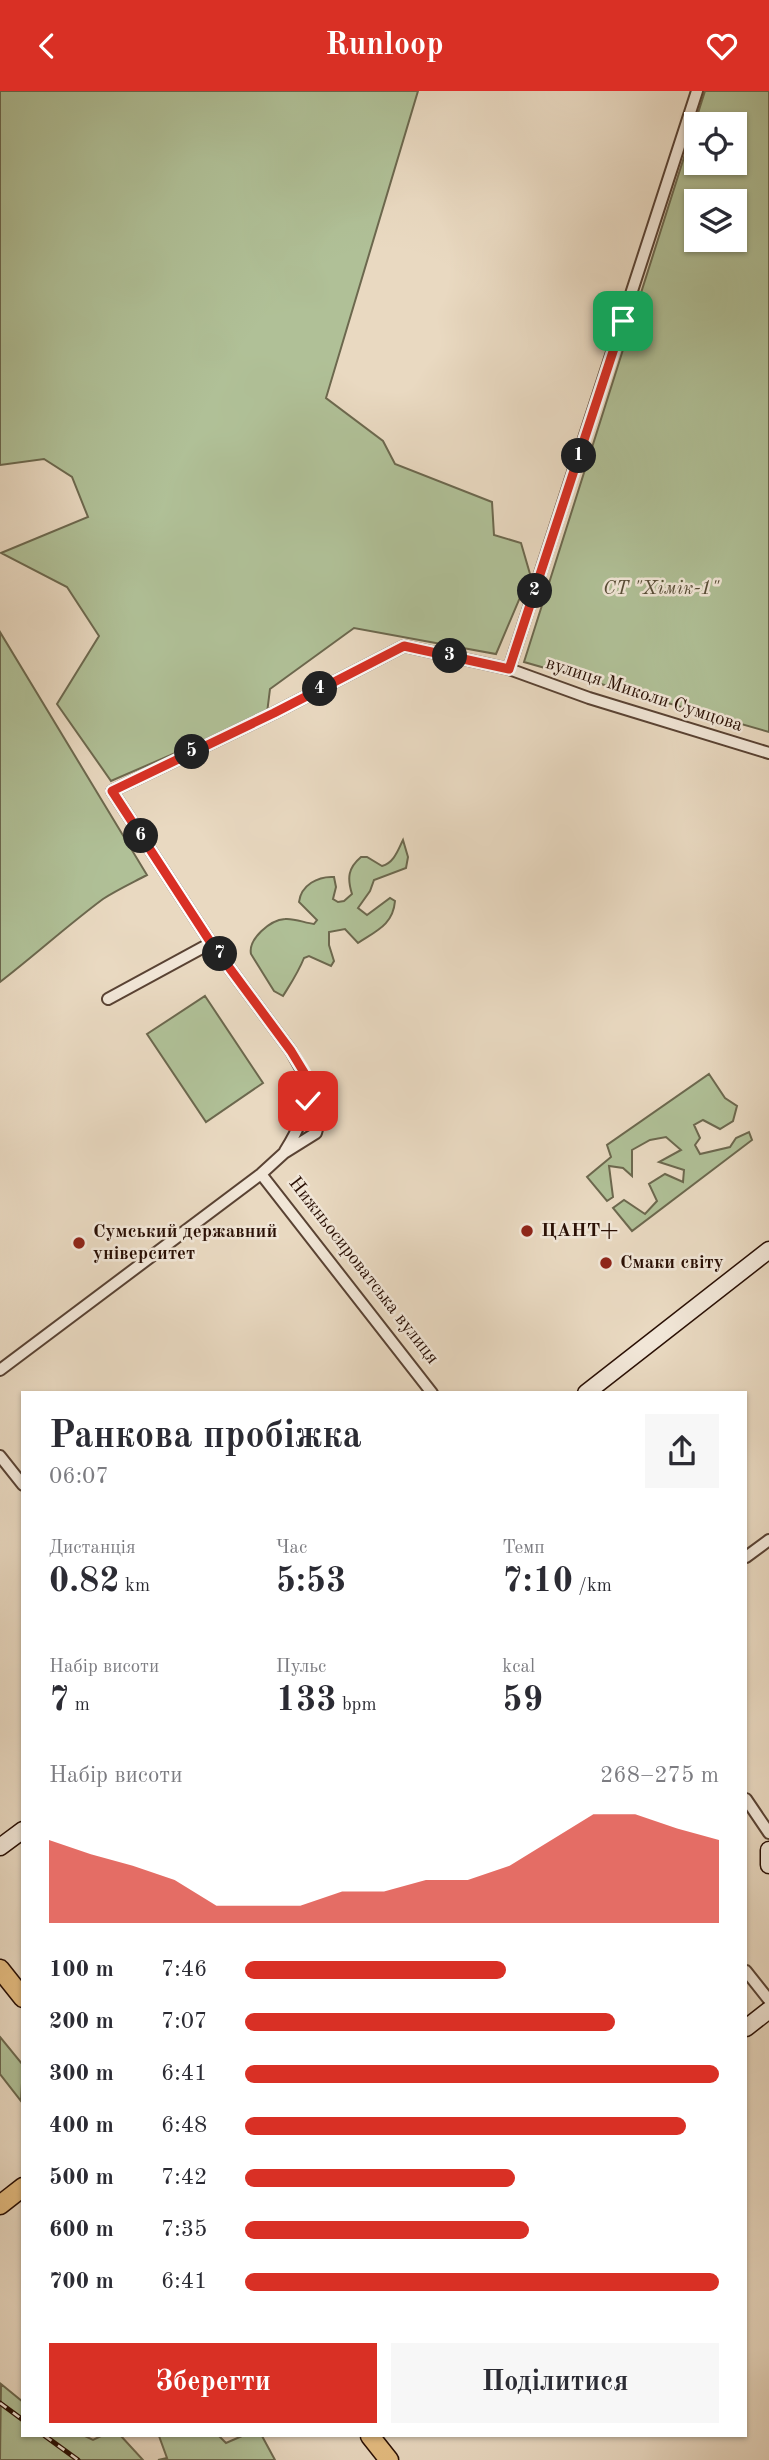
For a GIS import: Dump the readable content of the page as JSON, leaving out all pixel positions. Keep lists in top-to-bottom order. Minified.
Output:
{"streets":{"street":["вулиця Миколи Сумцова","Нижньосироватська вулиця"]},"parks":["СТ \"Хімік-1\""],"places":["ЦАНТ+","Сумський державний університет","Смаки світу"],"page":{"header":"Runloop","pins":["1","2","3","4","5","6","7"],"heading":["Ранкова пробіжка","06:07"],"stats":[["Дистанція","0.82 km"],["Час","5:53"],["Темп","7:10 /km"],["Набір висоти","7 m"],["Пульс","133 bpm"],["kcal","59"]],"chart":["Набір висоти","268–275 m"],"list":[{"name":"100 m","note":"7:46"},{"name":"200 m","note":"7:07"},{"name":"300 m","note":"6:41"},{"name":"400 m","note":"6:48"},{"name":"500 m","note":"7:42"},{"name":"600 m","note":"7:35"},{"name":"700 m","note":"6:41"}],"buttons":["Зберегти","Поділитися"]}}
